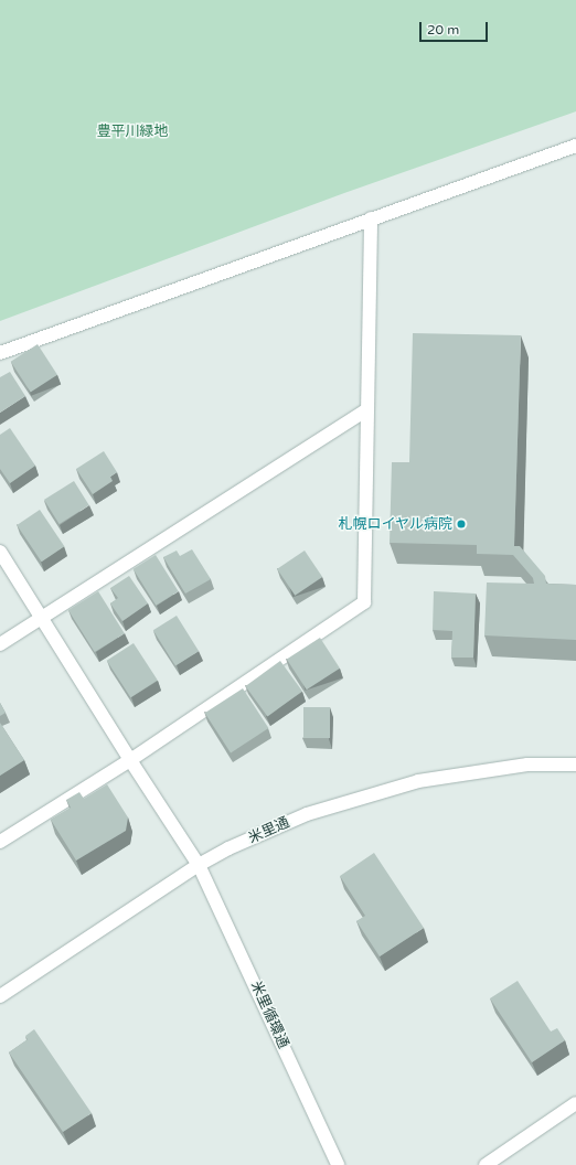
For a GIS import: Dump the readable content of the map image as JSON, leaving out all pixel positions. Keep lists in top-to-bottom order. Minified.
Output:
{"streets":{"street":["米里通","米里循環通"]},"crossings":[["米里通","米里循環通"]],"parks":["豊平川緑地"],"places":["札幌ロイヤル病院"],"scale_bar":"20 m"}
